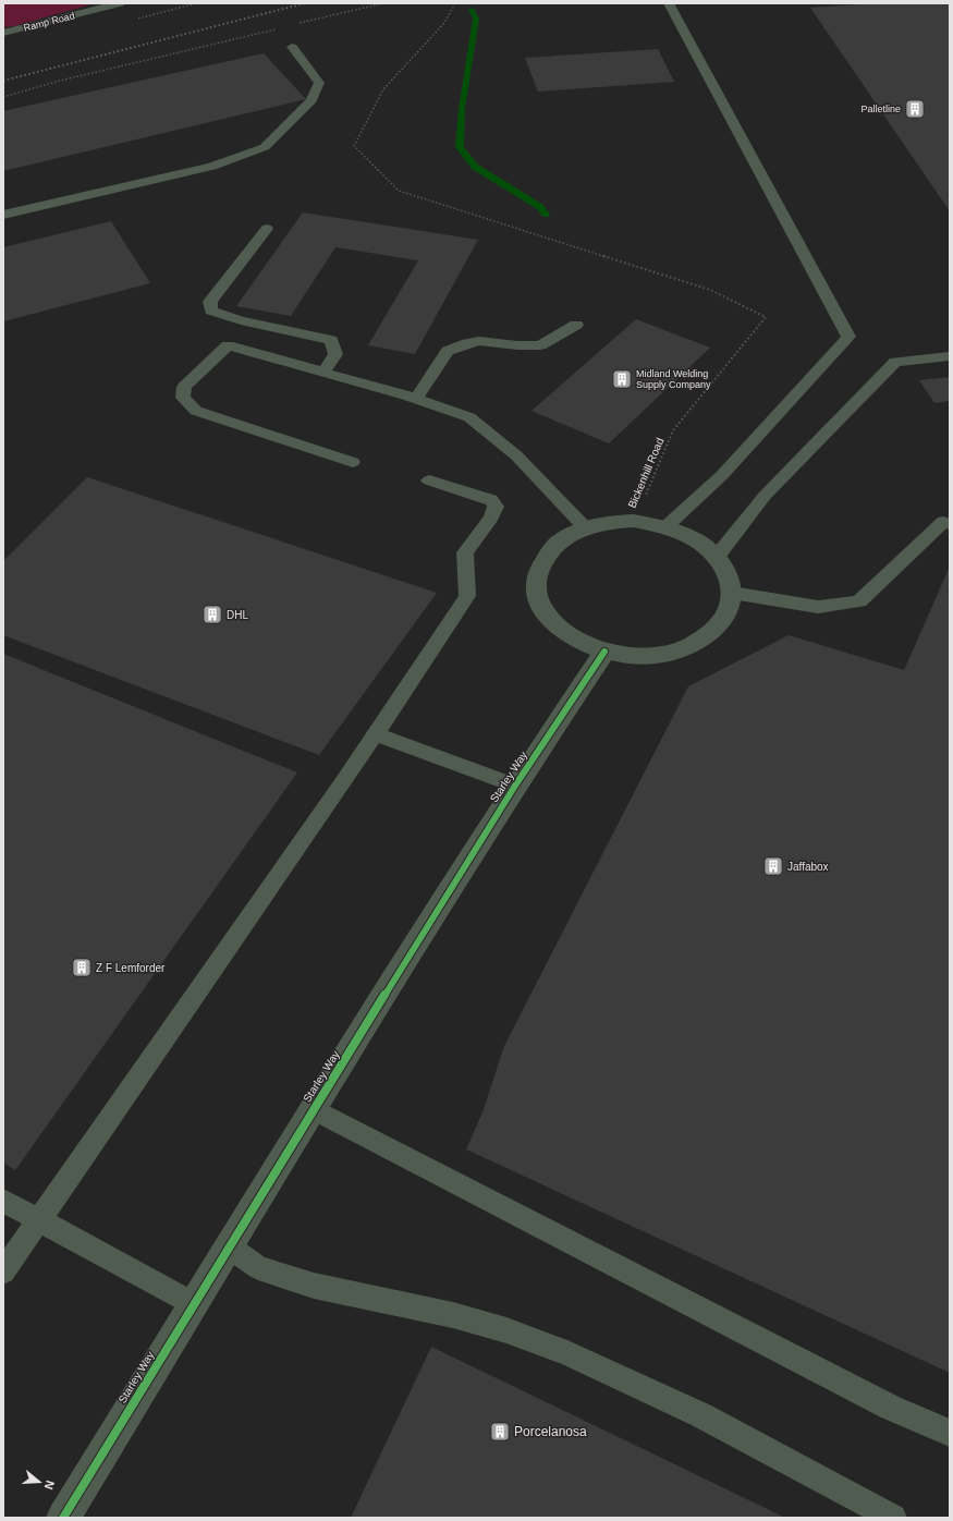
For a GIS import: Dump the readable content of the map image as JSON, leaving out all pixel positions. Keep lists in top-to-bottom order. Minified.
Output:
{"streets":{"street":["Starley Way"],"lane":["Ramp Road"],"path":["Bickenhill Road"]},"places":{"building":["Palletline","Midland Welding Supply Company","DHL","Jaffabox","Z F Lemforder","Porcelanosa"]},"north":"right"}
